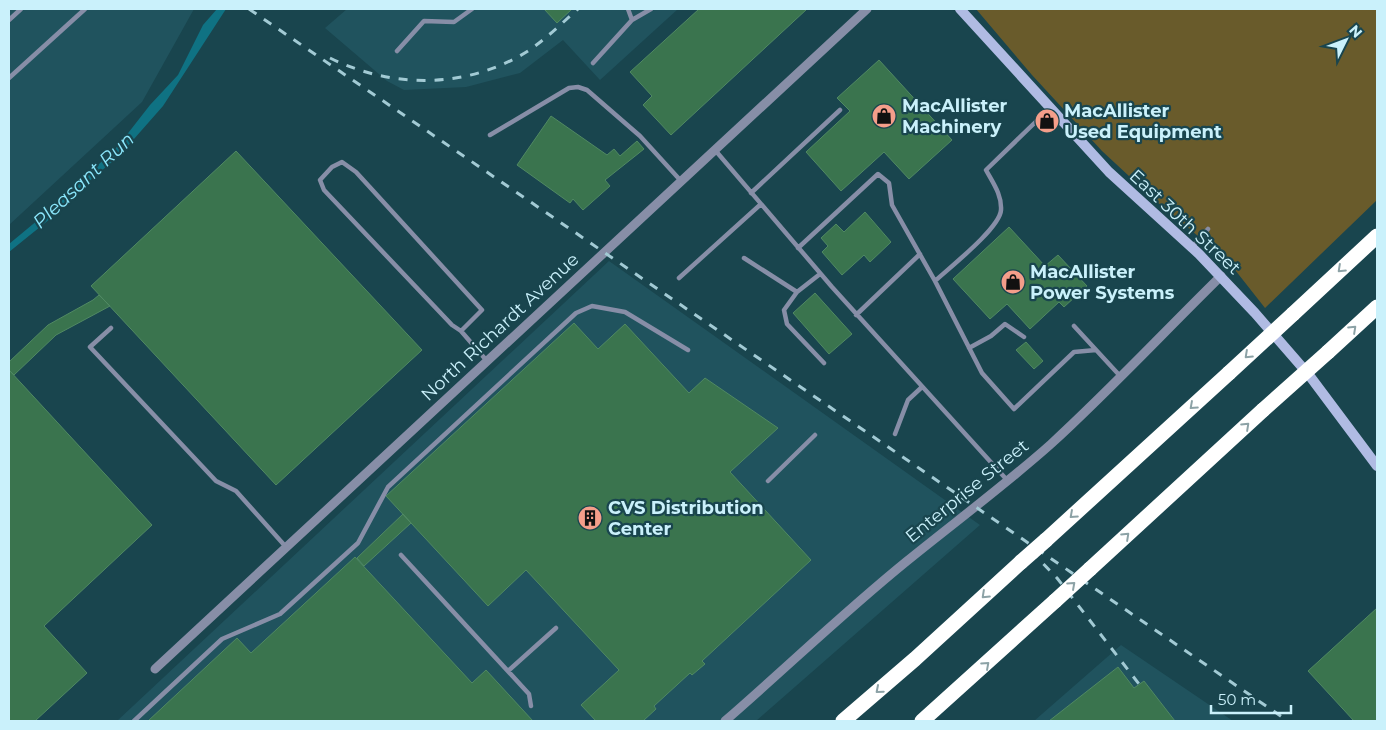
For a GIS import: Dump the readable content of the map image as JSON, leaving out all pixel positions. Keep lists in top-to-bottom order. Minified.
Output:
{"streets":{"main road":["East 30th Street"],"street":["North Richardt Avenue","Enterprise Street"]},"crossings":[["East 30th Street","Enterprise Street"]],"water":["Pleasant Run"],"places":{"shop":["MacAllister Machinery","MacAllister Used Equipment","MacAllister Power Systems"],"building":["CVS Distribution Center"]},"scale_bar":"50 m","north":"top right"}
